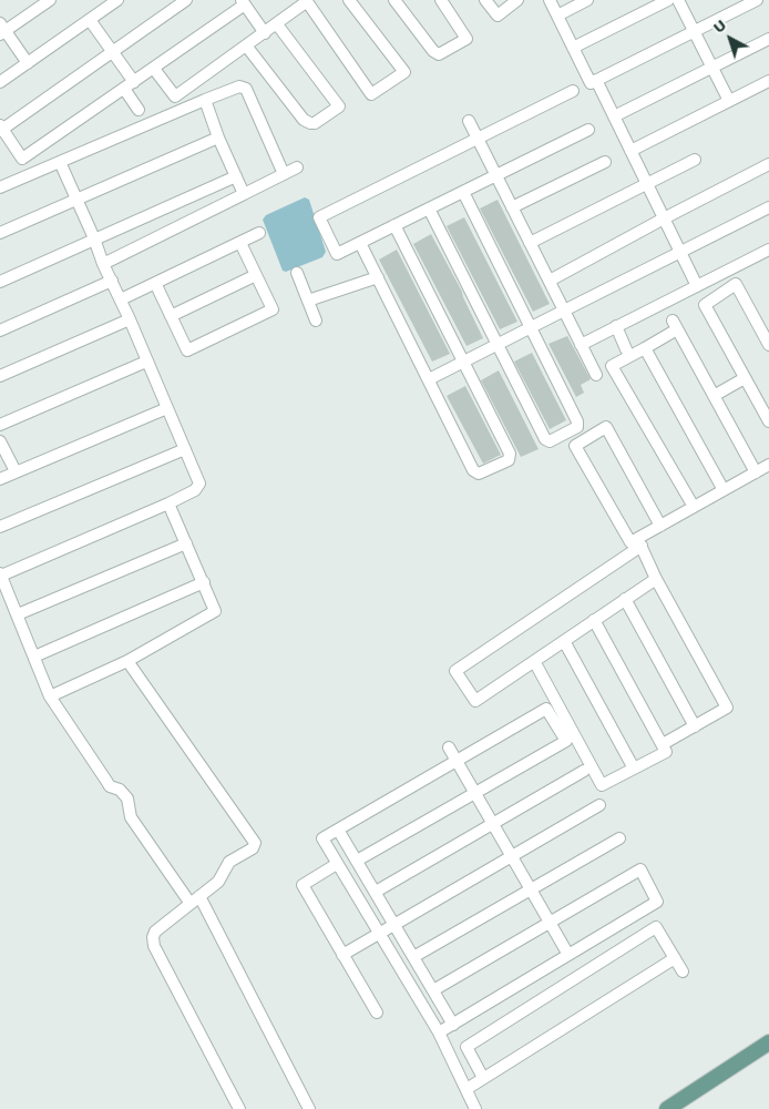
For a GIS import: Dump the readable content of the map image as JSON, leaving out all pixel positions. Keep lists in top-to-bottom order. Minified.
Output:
{"north":"top left"}
